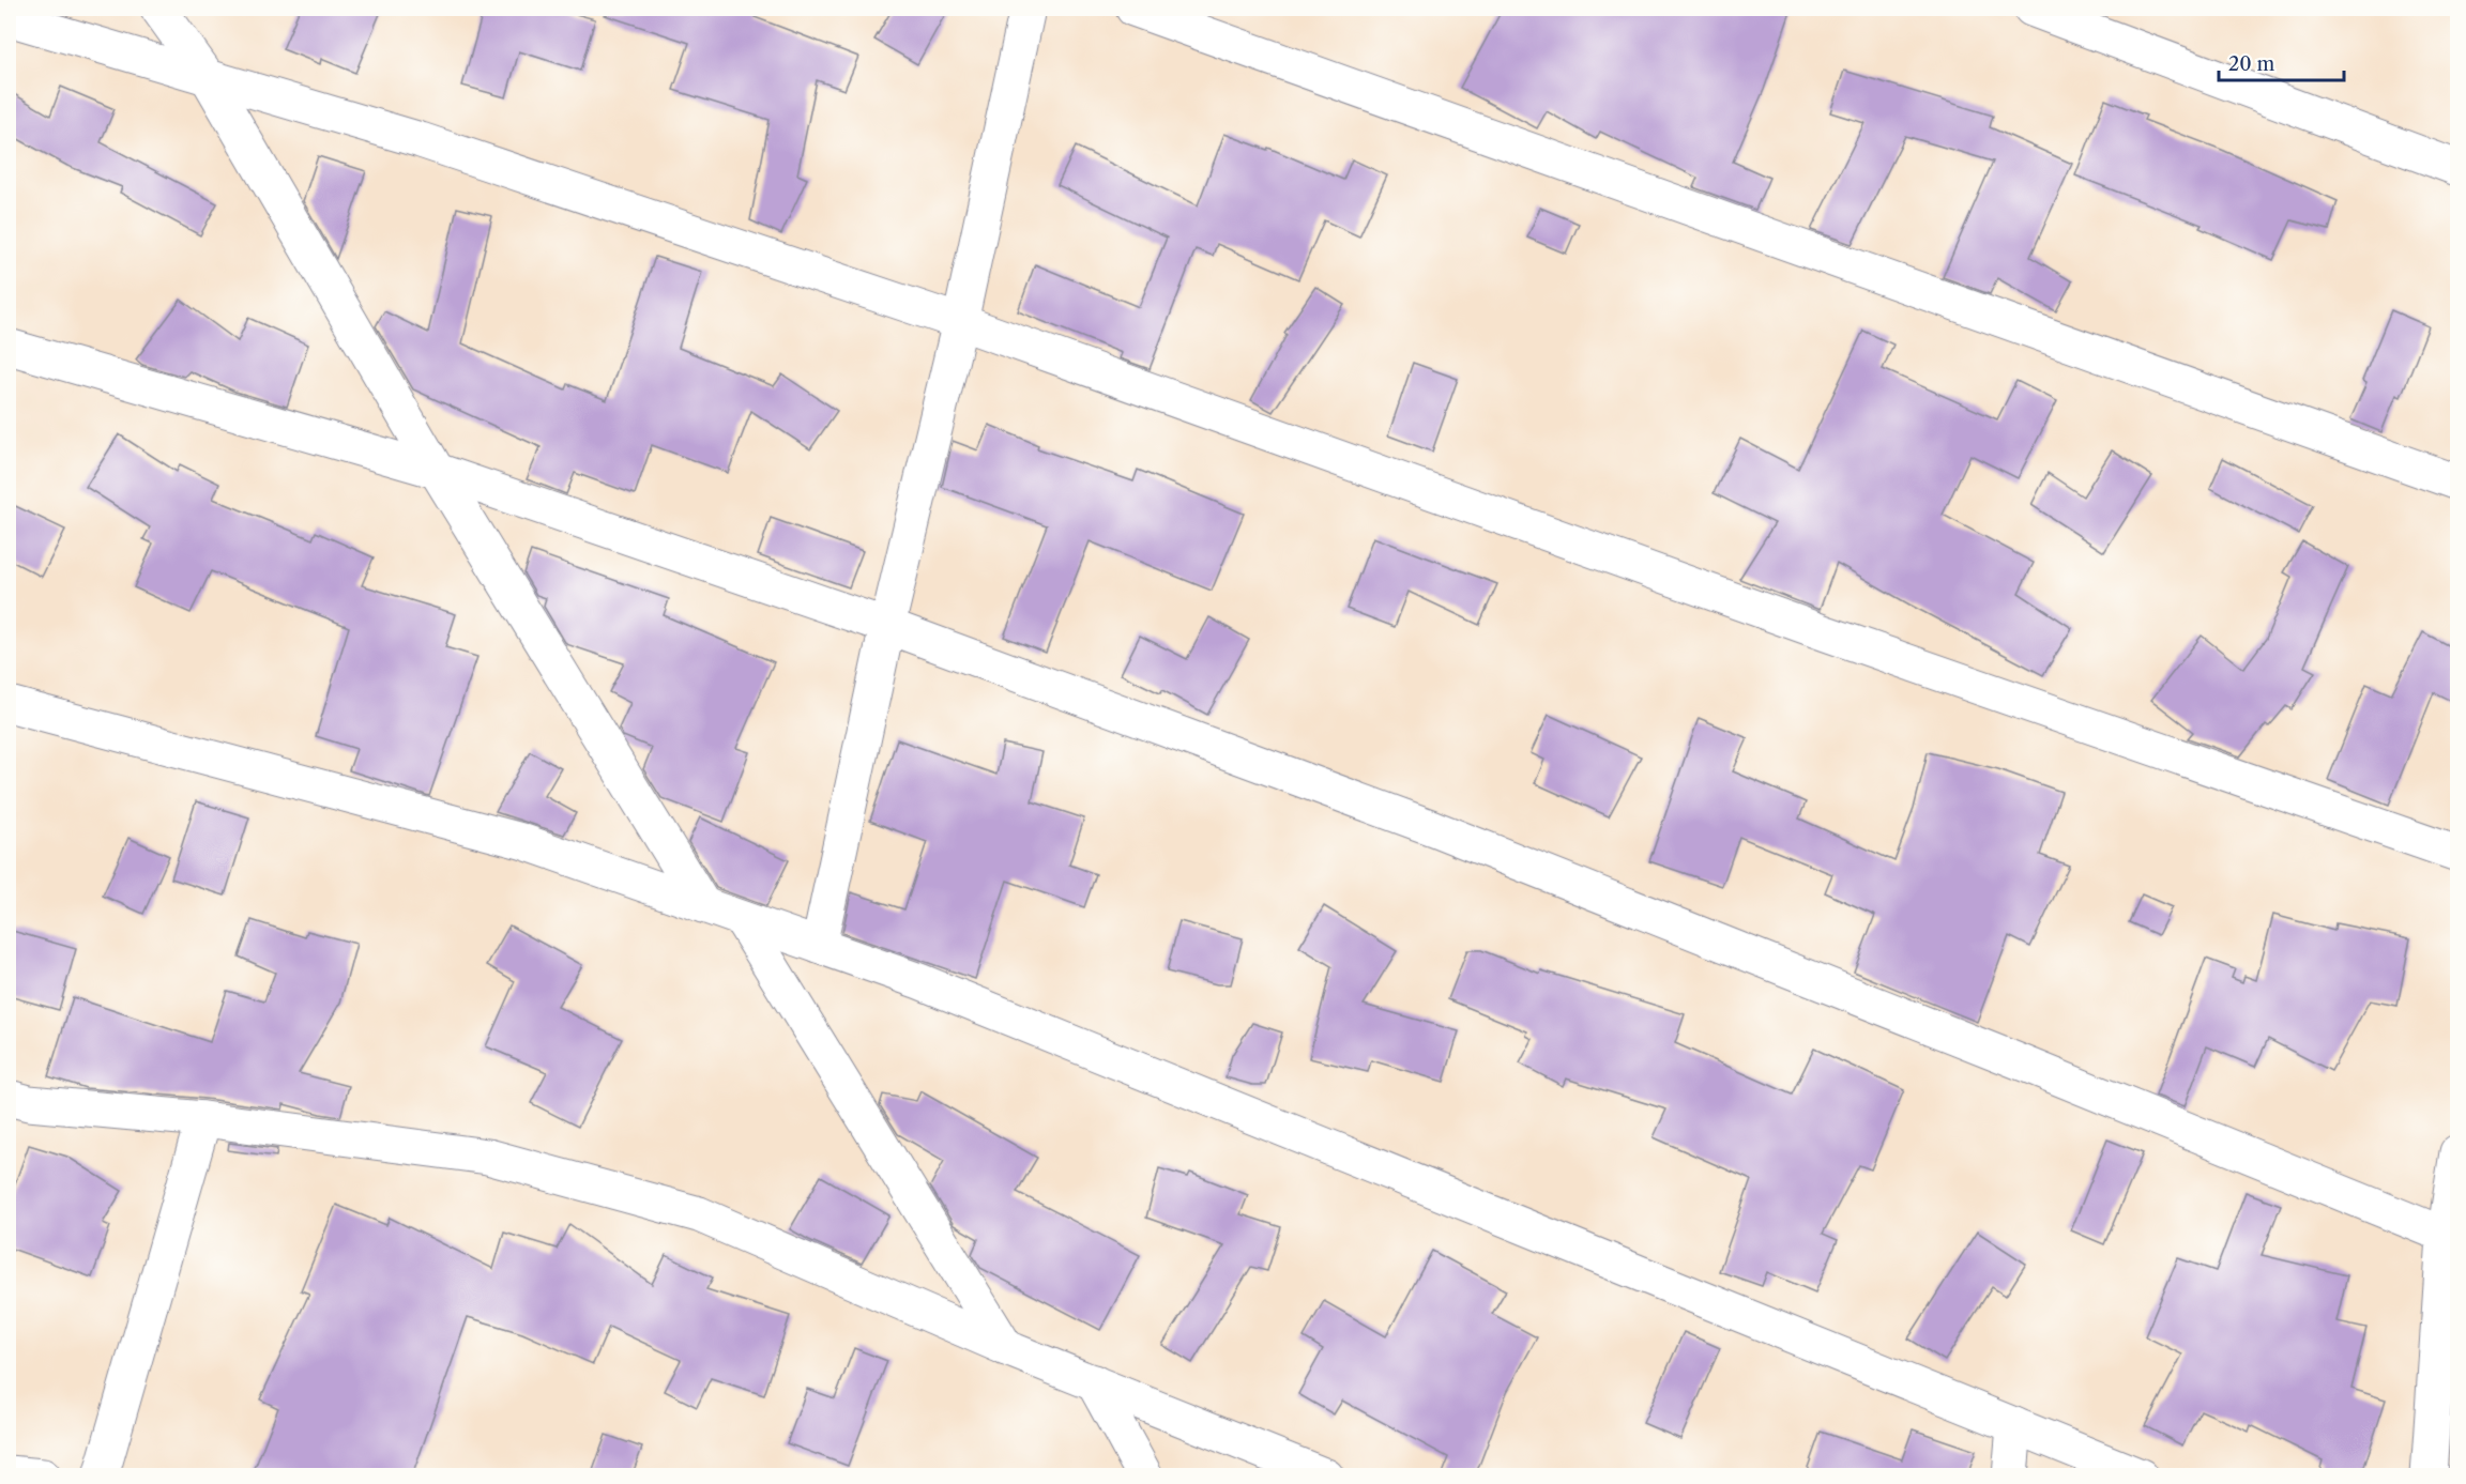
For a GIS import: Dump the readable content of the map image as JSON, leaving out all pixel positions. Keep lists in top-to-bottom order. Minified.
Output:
{"scale_bar":"20 m"}
